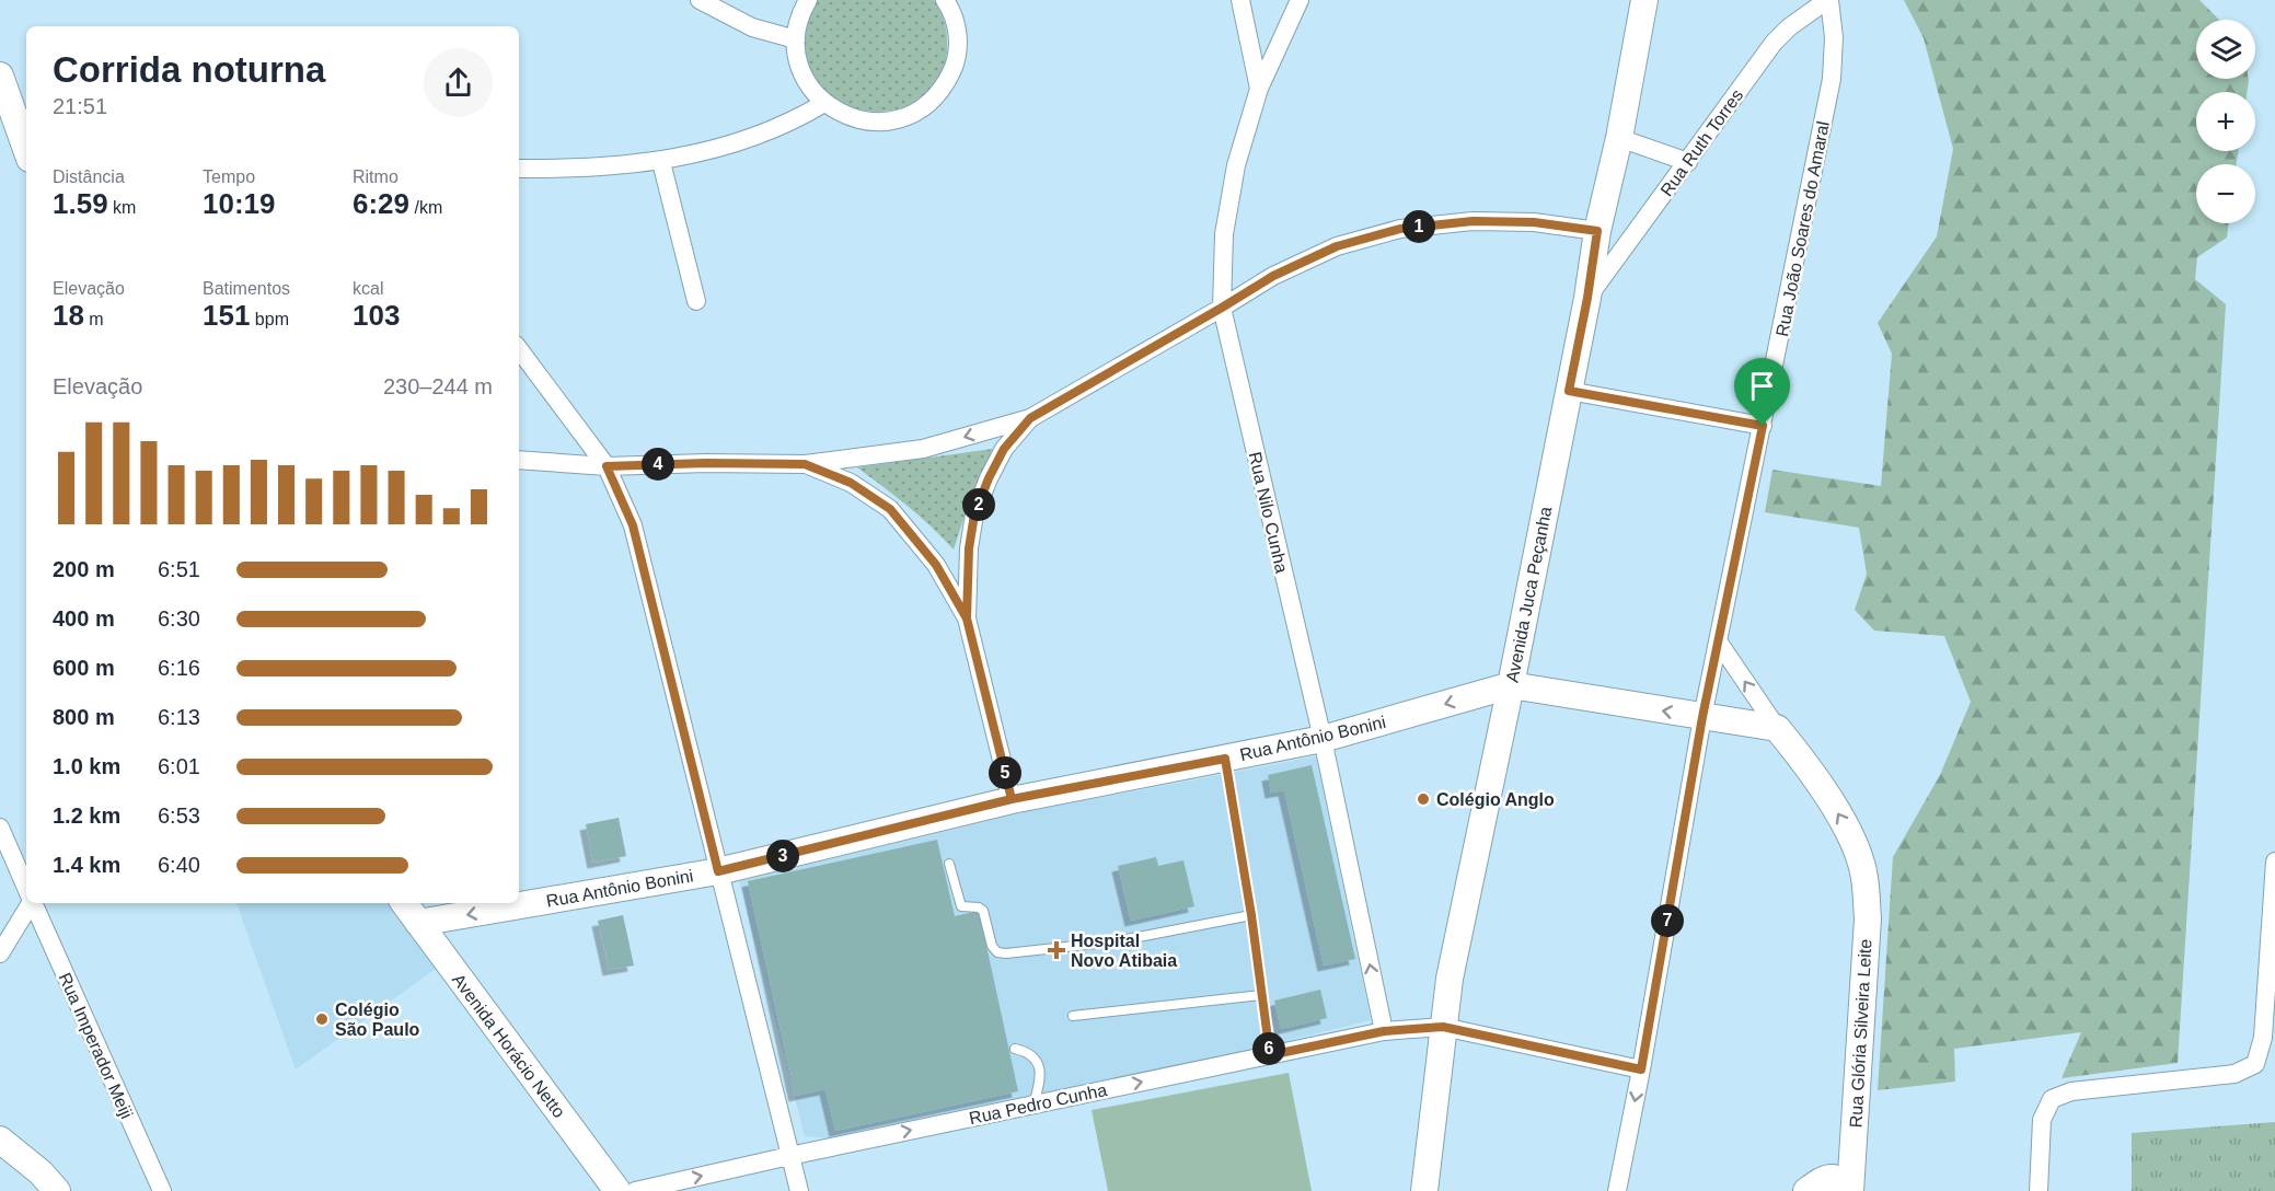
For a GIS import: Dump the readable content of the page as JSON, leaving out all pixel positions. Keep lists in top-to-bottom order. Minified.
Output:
{"streets":{"main road":["Avenida Juca Peçanha","Rua Antônio Bonini","Rua Glória Silveira Leite","Avenida Horácio Netto"],"street":["Rua Ruth Torres","Rua João Soares do Amaral","Rua Nilo Cunha","Rua Imperador Meiji","Rua Pedro Cunha"]},"crossings":[["Rua Ruth Torres","Rua João Soares do Amaral"],["Rua Ruth Torres","Avenida Juca Peçanha"],["Rua João Soares do Amaral","Rua Pedro Cunha"],["Rua Nilo Cunha","Rua Antônio Bonini"],["Rua Nilo Cunha","Rua Pedro Cunha"],["Avenida Juca Peçanha","Rua Antônio Bonini"],["Avenida Juca Peçanha","Rua Pedro Cunha"],["Rua Antônio Bonini","Avenida Horácio Netto"]],"one_way":["Rua Antônio Bonini","Rua Glória Silveira Leite","Rua Pedro Cunha"],"places":{"other":["Colégio Anglo","Colégio São Paulo"],"health":["Hospital Novo Atibaia"]},"page":{"map_buttons":["+","−"],"heading":["Corrida noturna","21:51"],"stats":[["Distância","1.59 km"],["Tempo","10:19"],["Ritmo","6:29 /km"],["Elevação","18 m"],["Batimentos","151 bpm"],["kcal","103"]],"pins":["1","4","2","5","3","7","6"],"chart":["Elevação","230–244 m"],"list":[{"name":"200 m","note":"6:51"},{"name":"400 m","note":"6:30"},{"name":"600 m","note":"6:16"},{"name":"800 m","note":"6:13"},{"name":"1.0 km","note":"6:01"},{"name":"1.2 km","note":"6:53"},{"name":"1.4 km","note":"6:40"}]}}
